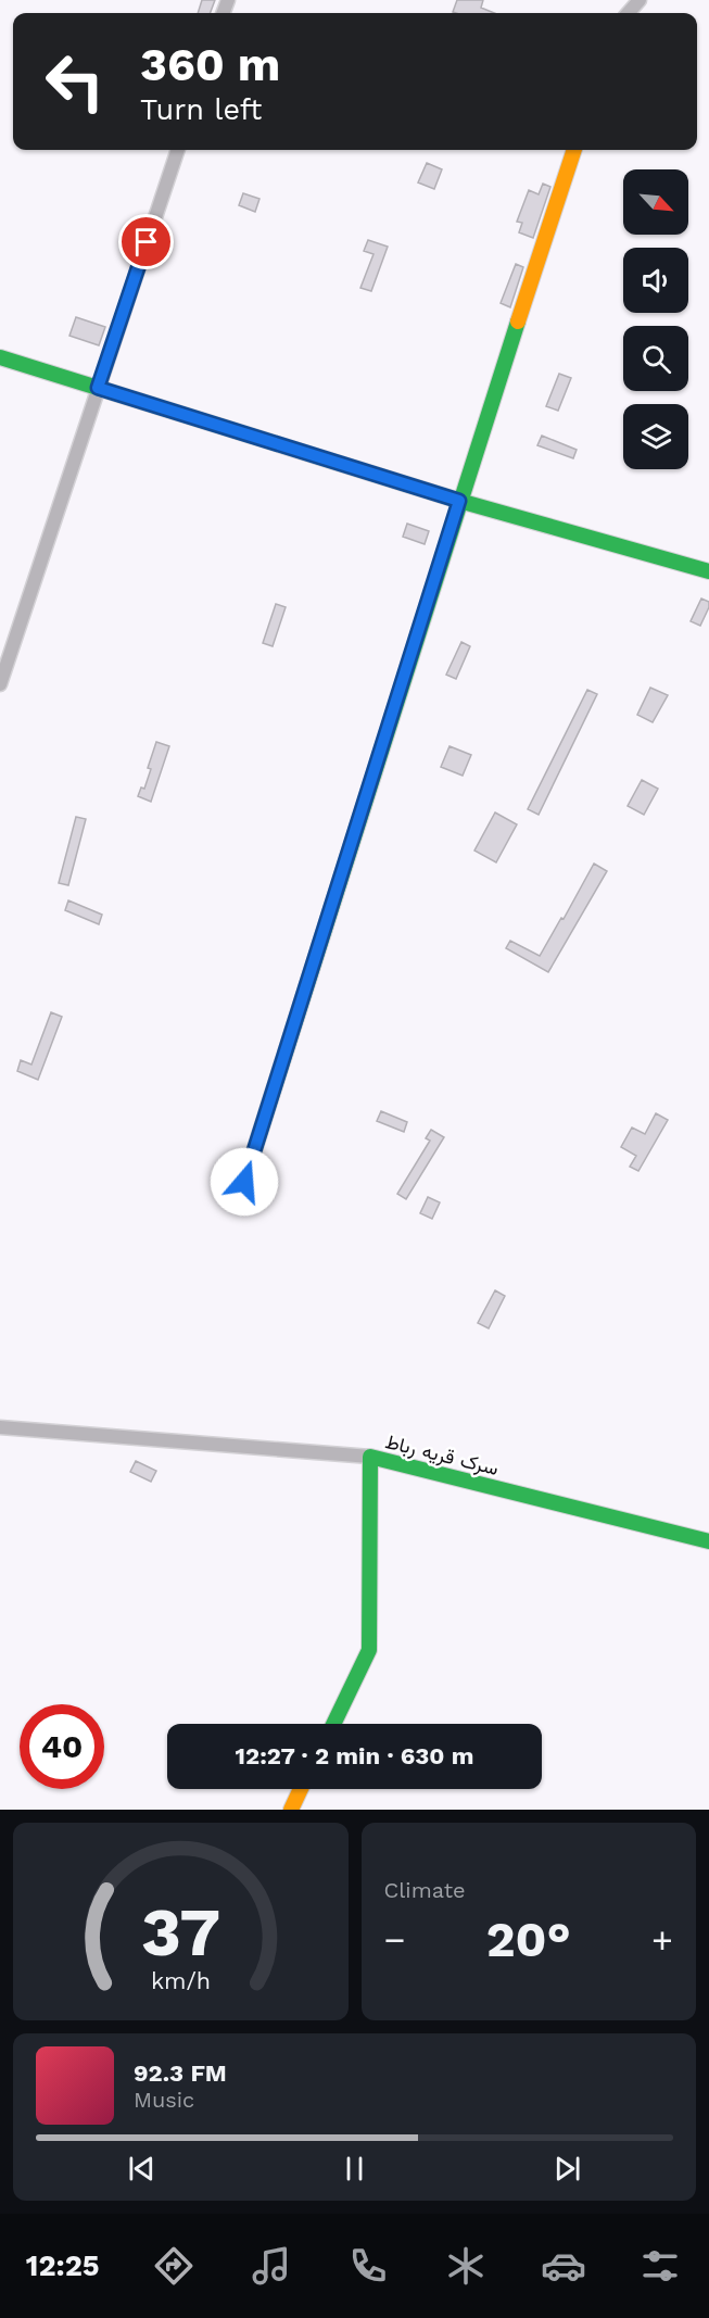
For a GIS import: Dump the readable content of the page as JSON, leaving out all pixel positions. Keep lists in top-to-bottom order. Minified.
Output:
{"streets":{"street":["سرک قریه رباط"]},"north":"bottom right","page":{"turn":["360 m","Turn left"],"limit":"40","trip":"12:27 · 2 min · 630 m","tile":"Climate","heat":["−","20°","+"],"song":["92.3 FM","Music"],"tabs":"12:25","gauge":["37","km/h"]}}
